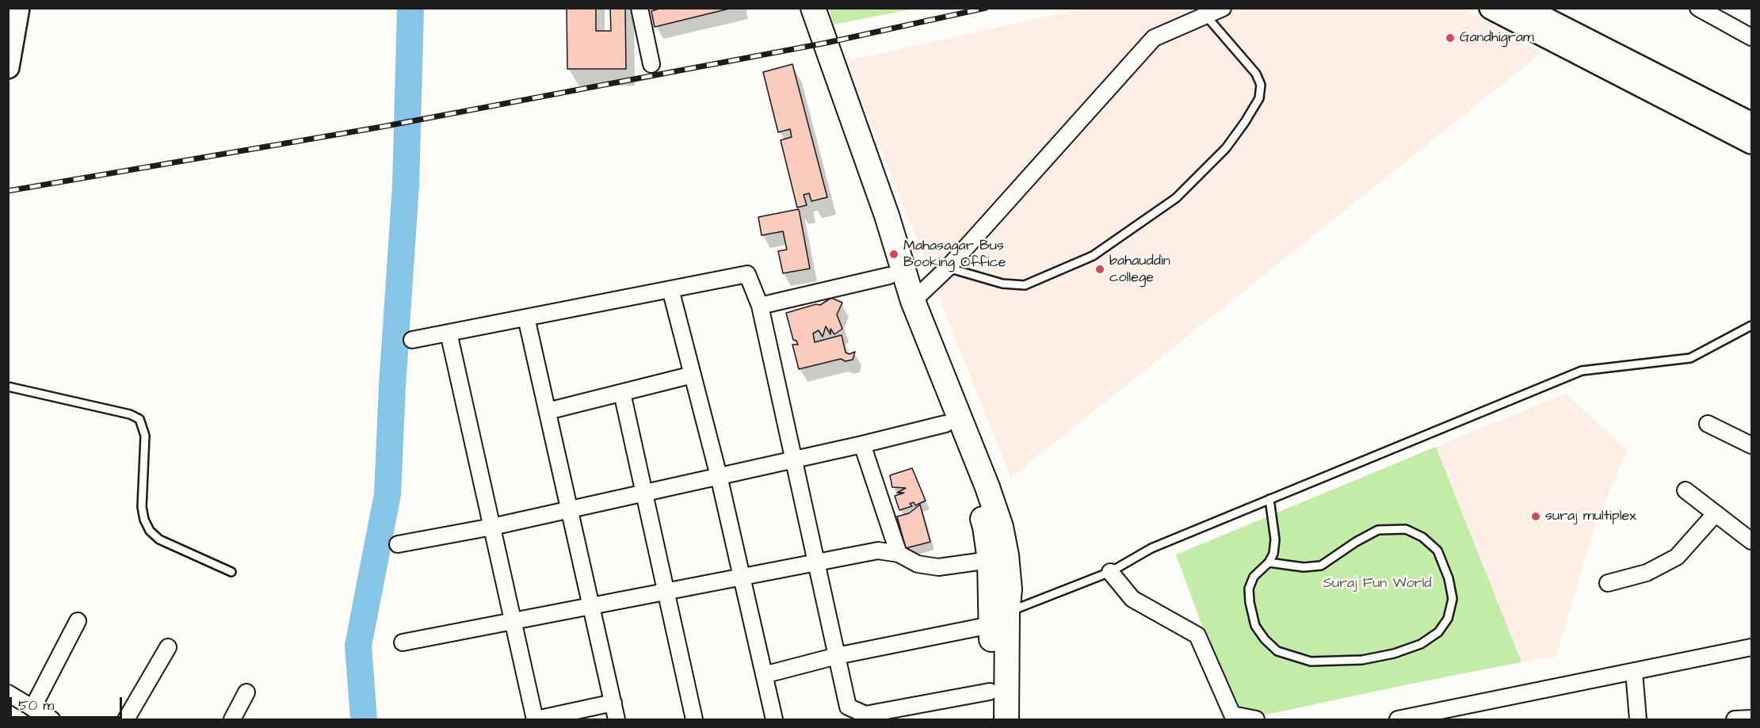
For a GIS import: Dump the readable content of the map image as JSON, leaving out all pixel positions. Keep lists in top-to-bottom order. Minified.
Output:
{"parks":["Suraj Fun World"],"places":["Gandhigram","Mahasagar Bus Booking Office","bahauddin college","suraj multiplex"],"scale_bar":"50 m"}
